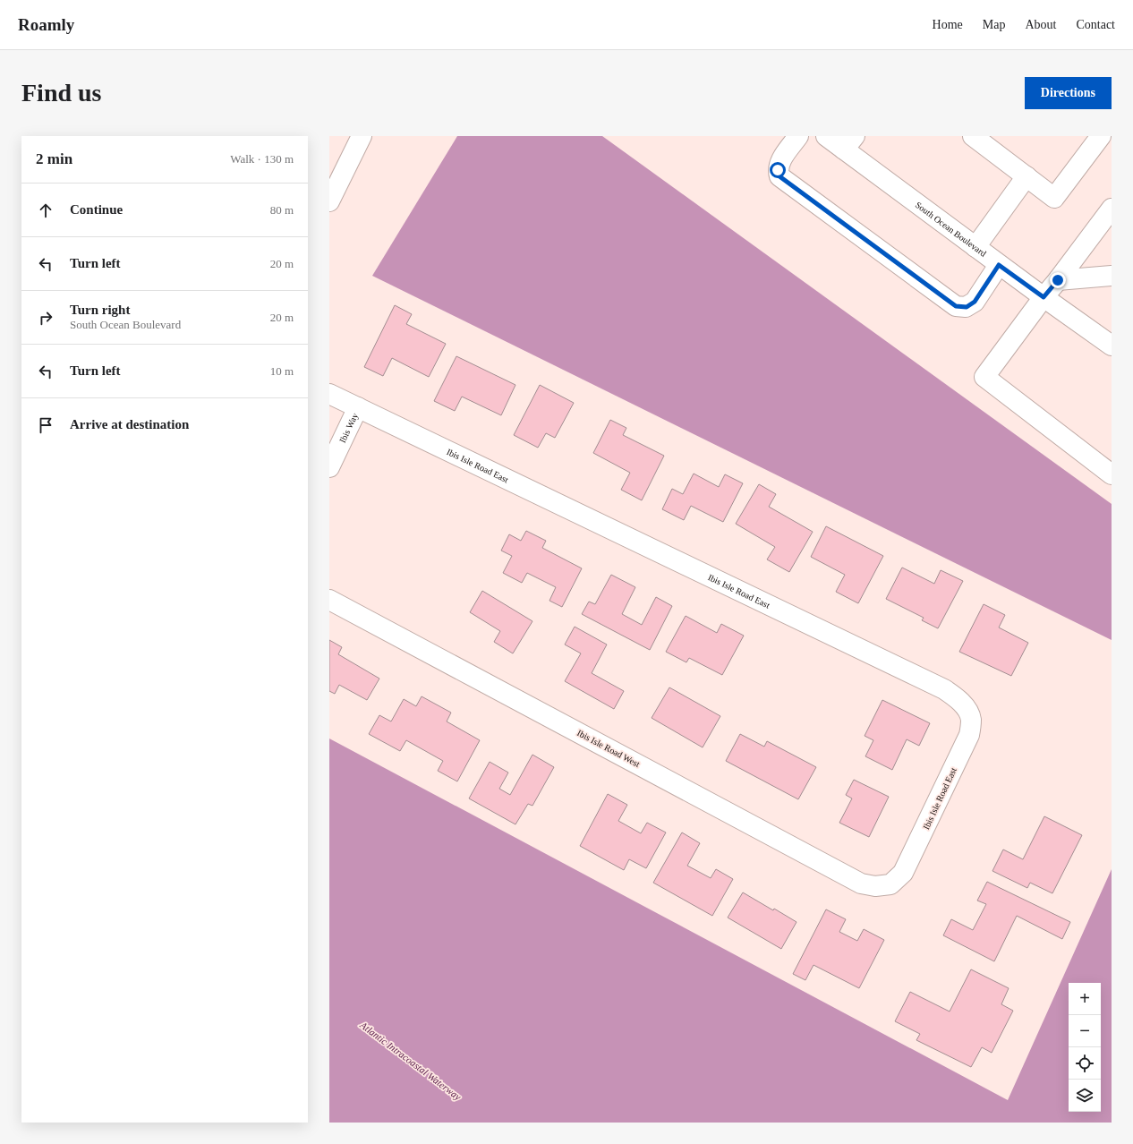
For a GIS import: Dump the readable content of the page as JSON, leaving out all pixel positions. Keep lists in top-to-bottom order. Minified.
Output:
{"streets":{"street":["South Ocean Boulevard","Ibis Way","Ibis Isle Road East","Ibis Isle Road West"]},"crossings":[["Ibis Way","Ibis Isle Road East"],["Ibis Isle Road East","Ibis Isle Road West"]],"water":["Atlantic Intracoastal Waterway"],"page":{"header":"Roamly","nav":["Home","Map","About","Contact"],"buttons":"Directions","title":"Find us","heading":["2 min","Walk · 130 m"],"list":[["Continue","80 m"],["Turn left","20 m"],["Turn right","South Ocean Boulevard","20 m"],["Turn left","10 m"],"Arrive at destination"],"map_buttons":["+","−"]}}
